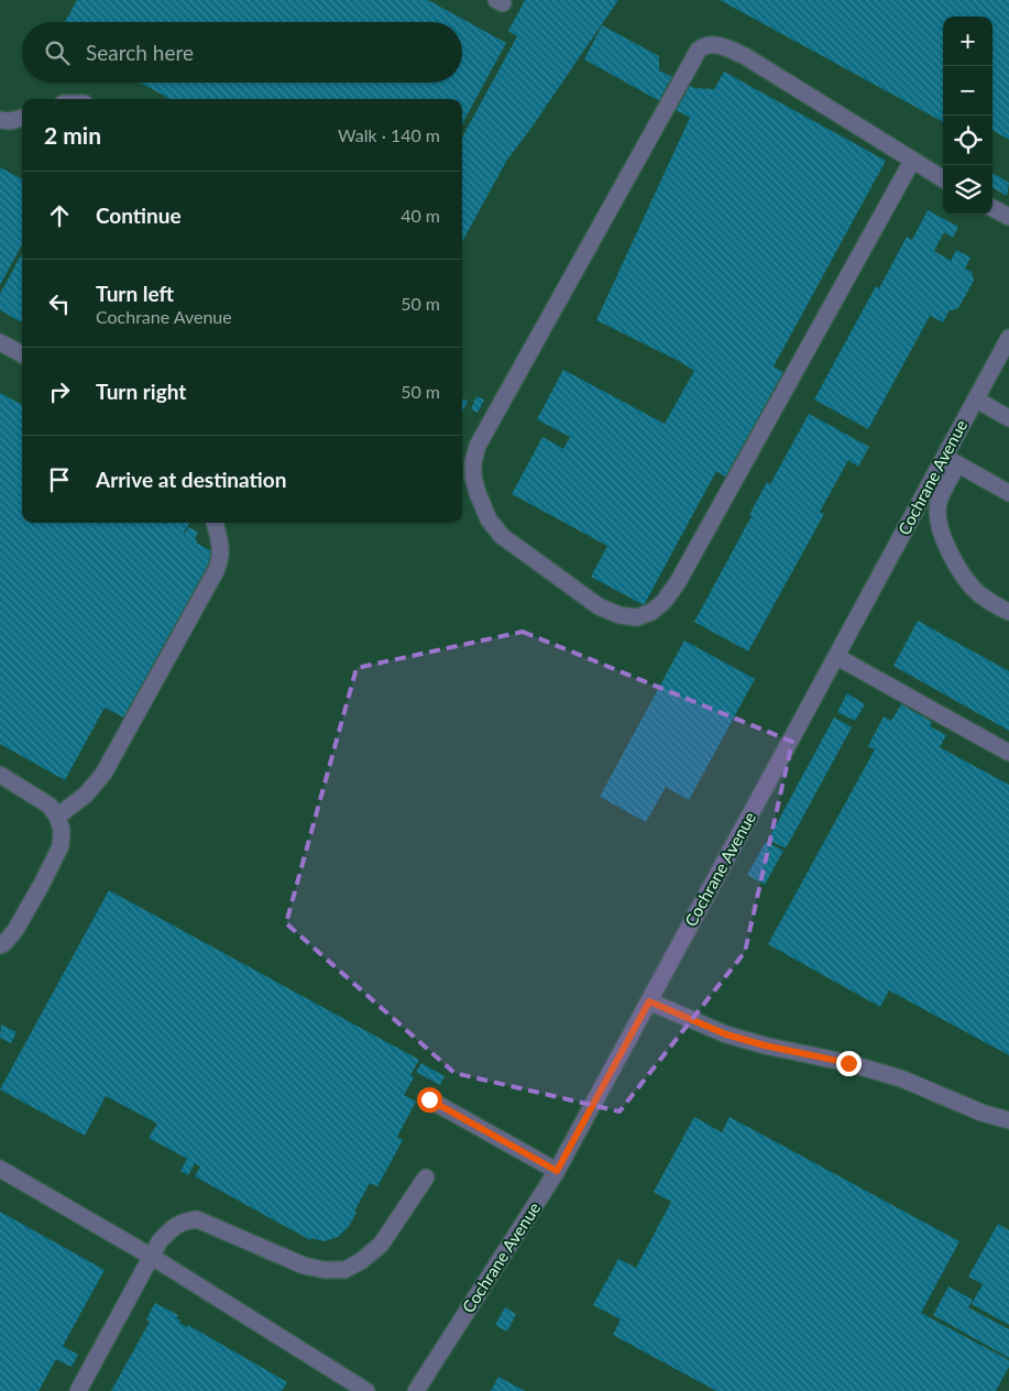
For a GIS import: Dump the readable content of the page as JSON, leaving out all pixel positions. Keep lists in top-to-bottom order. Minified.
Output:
{"streets":{"lane":["Cochrane Avenue"]},"page":{"map_buttons":["+","−"],"search":"Search here","heading":["2 min","Walk · 140 m"],"list":[["Continue","40 m"],["Turn left","Cochrane Avenue","50 m"],["Turn right","50 m"],"Arrive at destination"]}}
